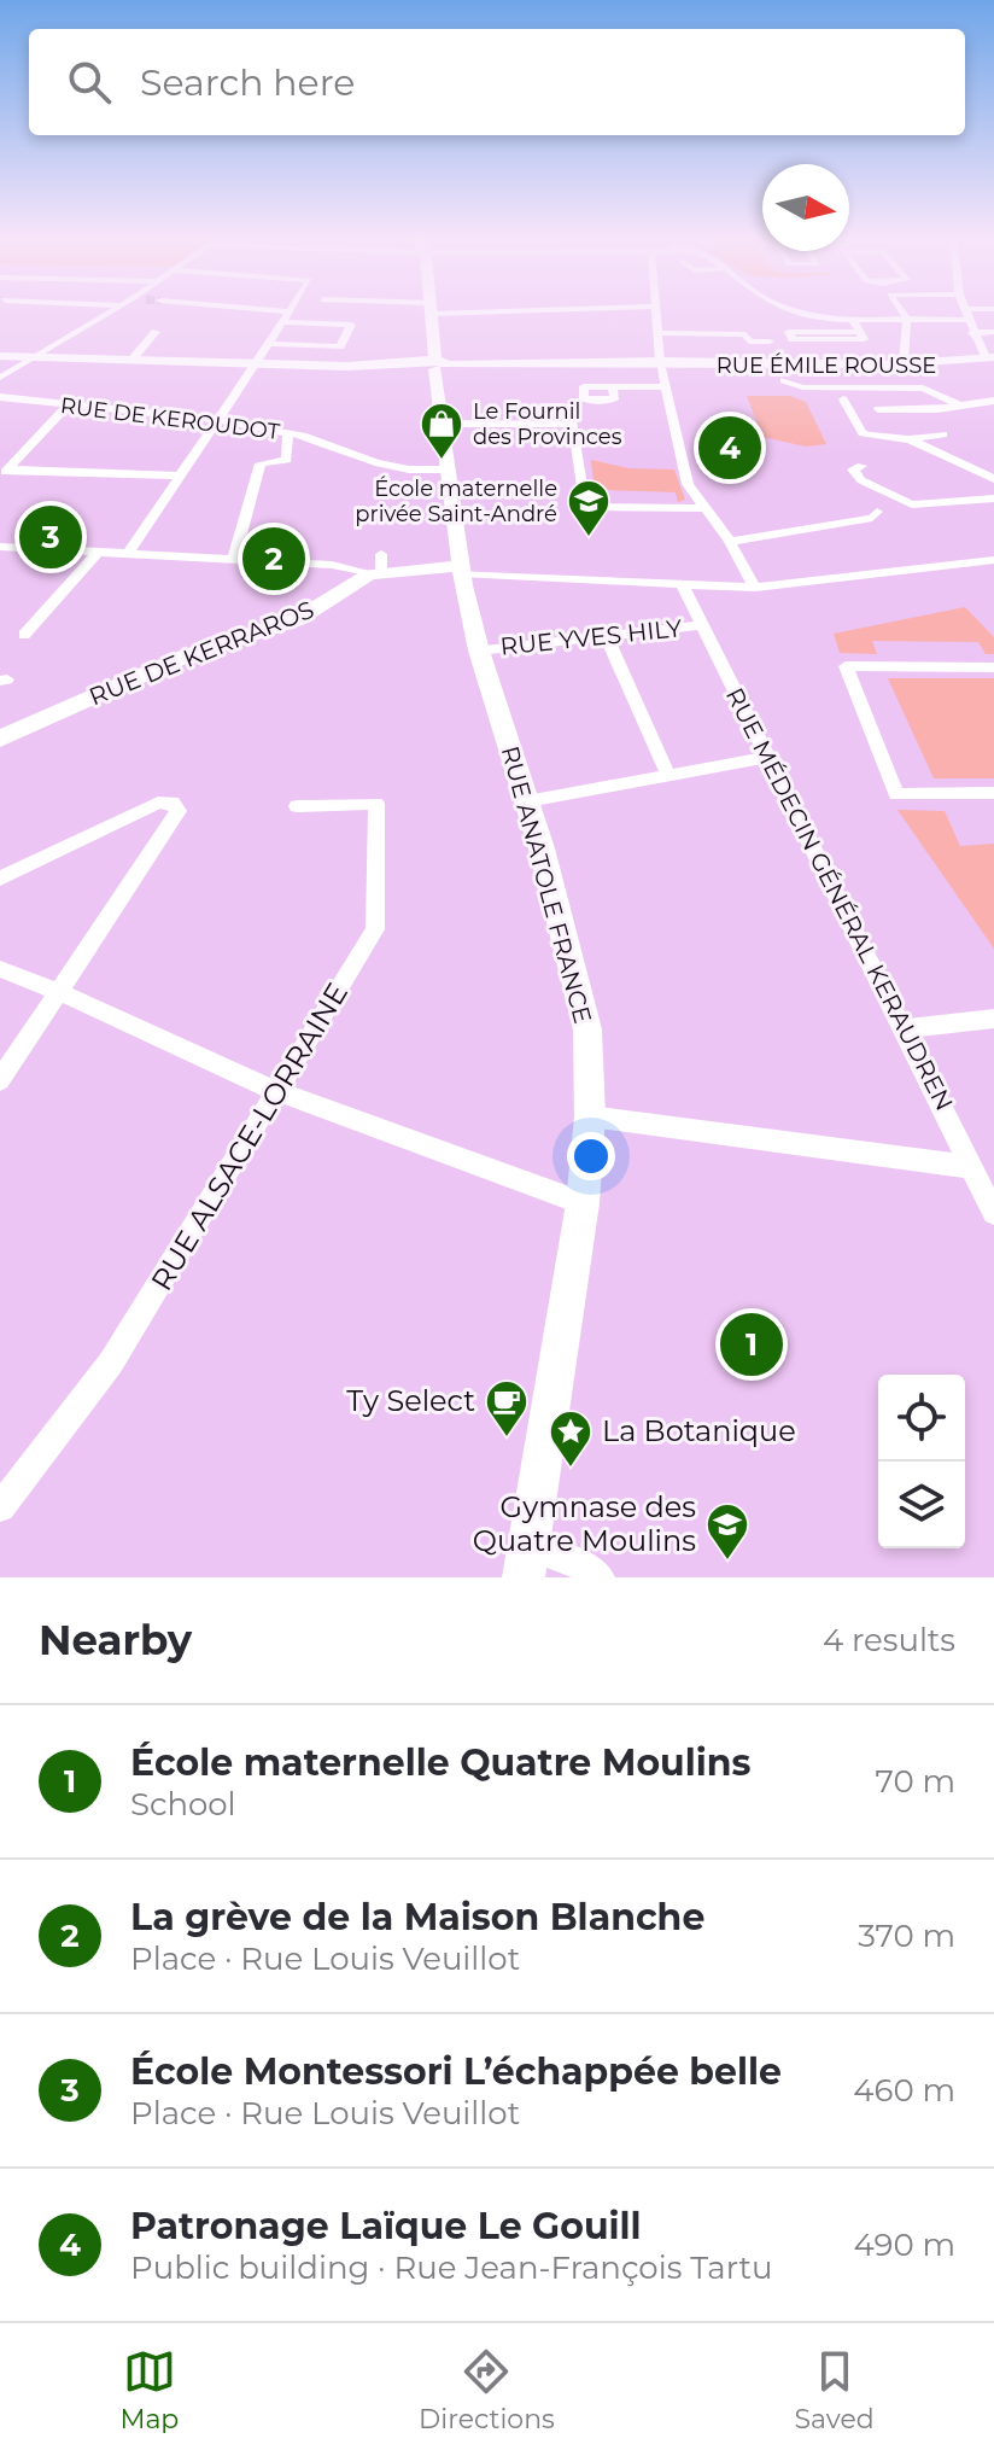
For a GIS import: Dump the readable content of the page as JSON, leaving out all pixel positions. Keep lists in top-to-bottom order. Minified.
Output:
{"streets":{"main road":["RUE ÉMILE ROUSSE","RUE DE KERRAROS","RUE ANATOLE FRANCE"],"street":["RUE DE KEROUDOT","RUE YVES HILY","RUE MÉDECIN GÉNÉRAL KERAUDREN","RUE ALSACE-LORRAINE"]},"crossings":[["RUE ÉMILE ROUSSE","RUE ANATOLE FRANCE"],["RUE DE KEROUDOT","RUE ANATOLE FRANCE"],["RUE YVES HILY","RUE ANATOLE FRANCE"],["RUE YVES HILY","RUE MÉDECIN GÉNÉRAL KERAUDREN"],["RUE DE KERRAROS","RUE ANATOLE FRANCE"]],"places":{"shop":["Le Fournil des Provinces"],"school or university":["École maternelle privée Saint-André","Gymnase des Quatre Moulins"],"cafe":["Ty Select"],"place":["La Botanique"]},"north":"right","page":{"search":"Search here","pins":["4","3","2","1"],"heading":["Nearby","4 results"],"list":[{"mark":"1","name":"École maternelle Quatre Moulins","note":"School","value":"70 m"},{"mark":"2","name":"La grève de la Maison Blanche","note":"Place · Rue Louis Veuillot","value":"370 m"},{"mark":"3","name":"École Montessori L’échappée belle","note":"Place · Rue Louis Veuillot","value":"460 m"},{"mark":"4","name":"Patronage Laïque Le Gouill","note":"Public building · Rue Jean-François Tartu","value":"490 m"}],"nav":["Map","Directions","Saved"]}}
